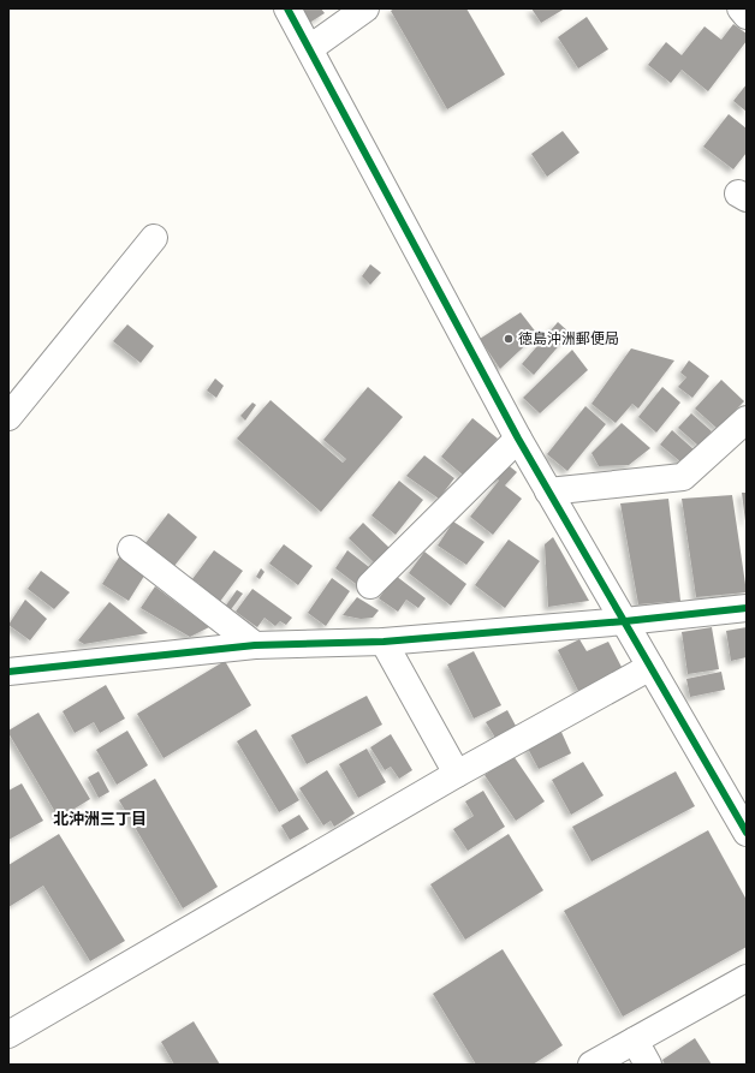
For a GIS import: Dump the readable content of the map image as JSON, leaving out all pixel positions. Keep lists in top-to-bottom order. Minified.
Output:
{"districts":["北沖洲三丁目"],"places":["徳島沖洲郵便局"]}
